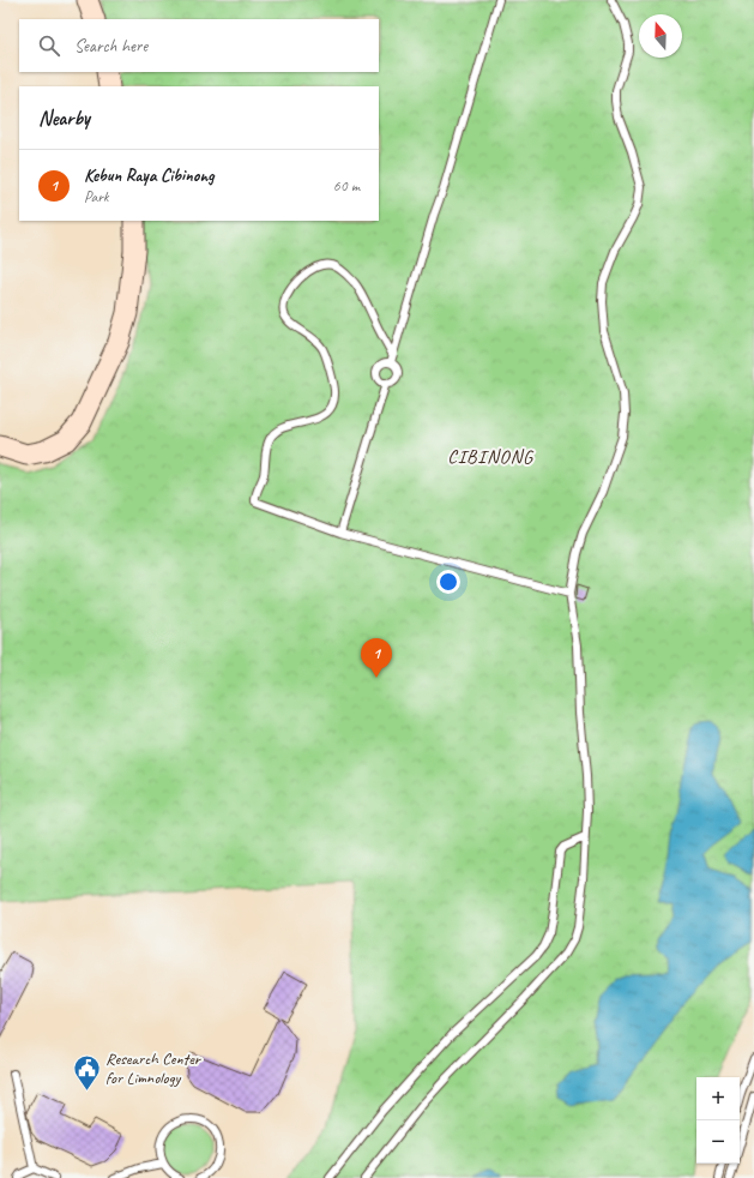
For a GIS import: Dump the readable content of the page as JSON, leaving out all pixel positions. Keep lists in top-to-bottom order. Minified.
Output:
{"districts":["CIBINONG"],"places":{"public building":["Research Center for Limnology"]},"north":"top","page":{"search":"Search here","heading":"Nearby","list":[{"mark":"1","name":"Kebun Raya Cibinong","note":"Park","value":"60 m"}],"pins":"1","map_buttons":["+","−"]}}
